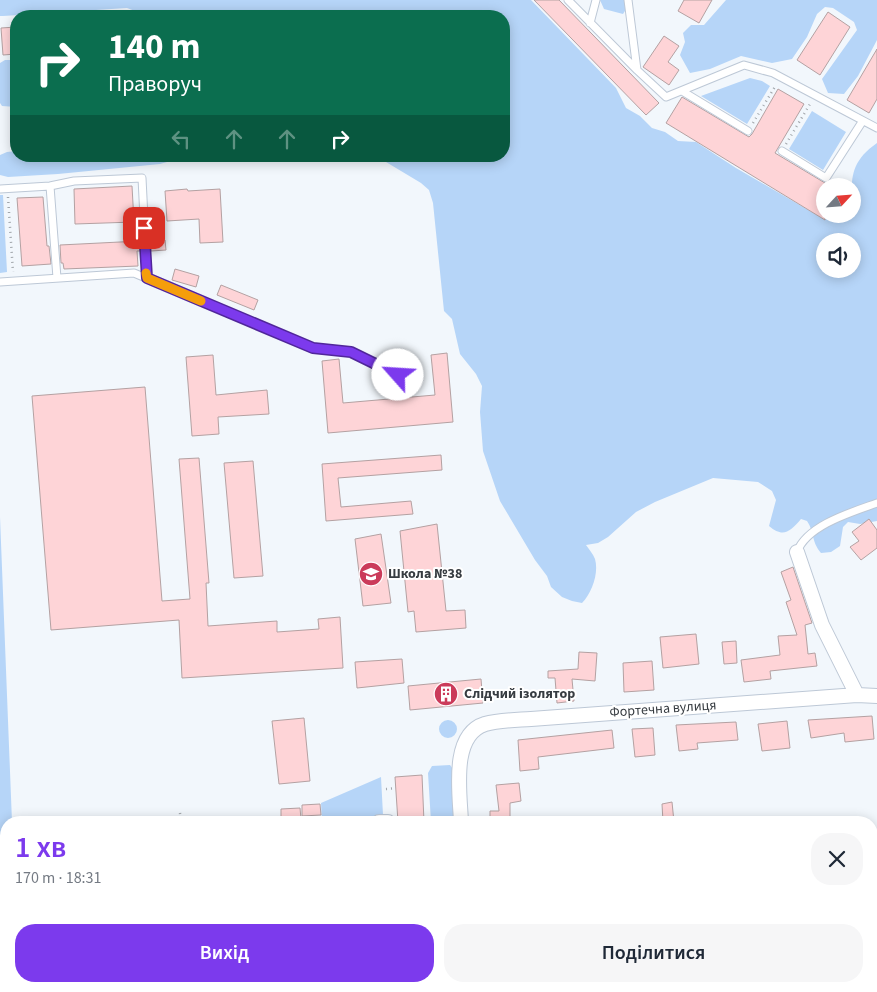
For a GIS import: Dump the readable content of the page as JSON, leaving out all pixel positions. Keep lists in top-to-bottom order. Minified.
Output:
{"streets":{"street":["Фортечна вулиця"]},"places":{"school or university":["Школа №38"],"building":["Слідчий ізолятор"]},"north":"top right","page":{"turn":["140 m","Праворуч"],"heading":["1 хв","170 m · 18:31"],"buttons":["Вихід","Поділитися"]}}
